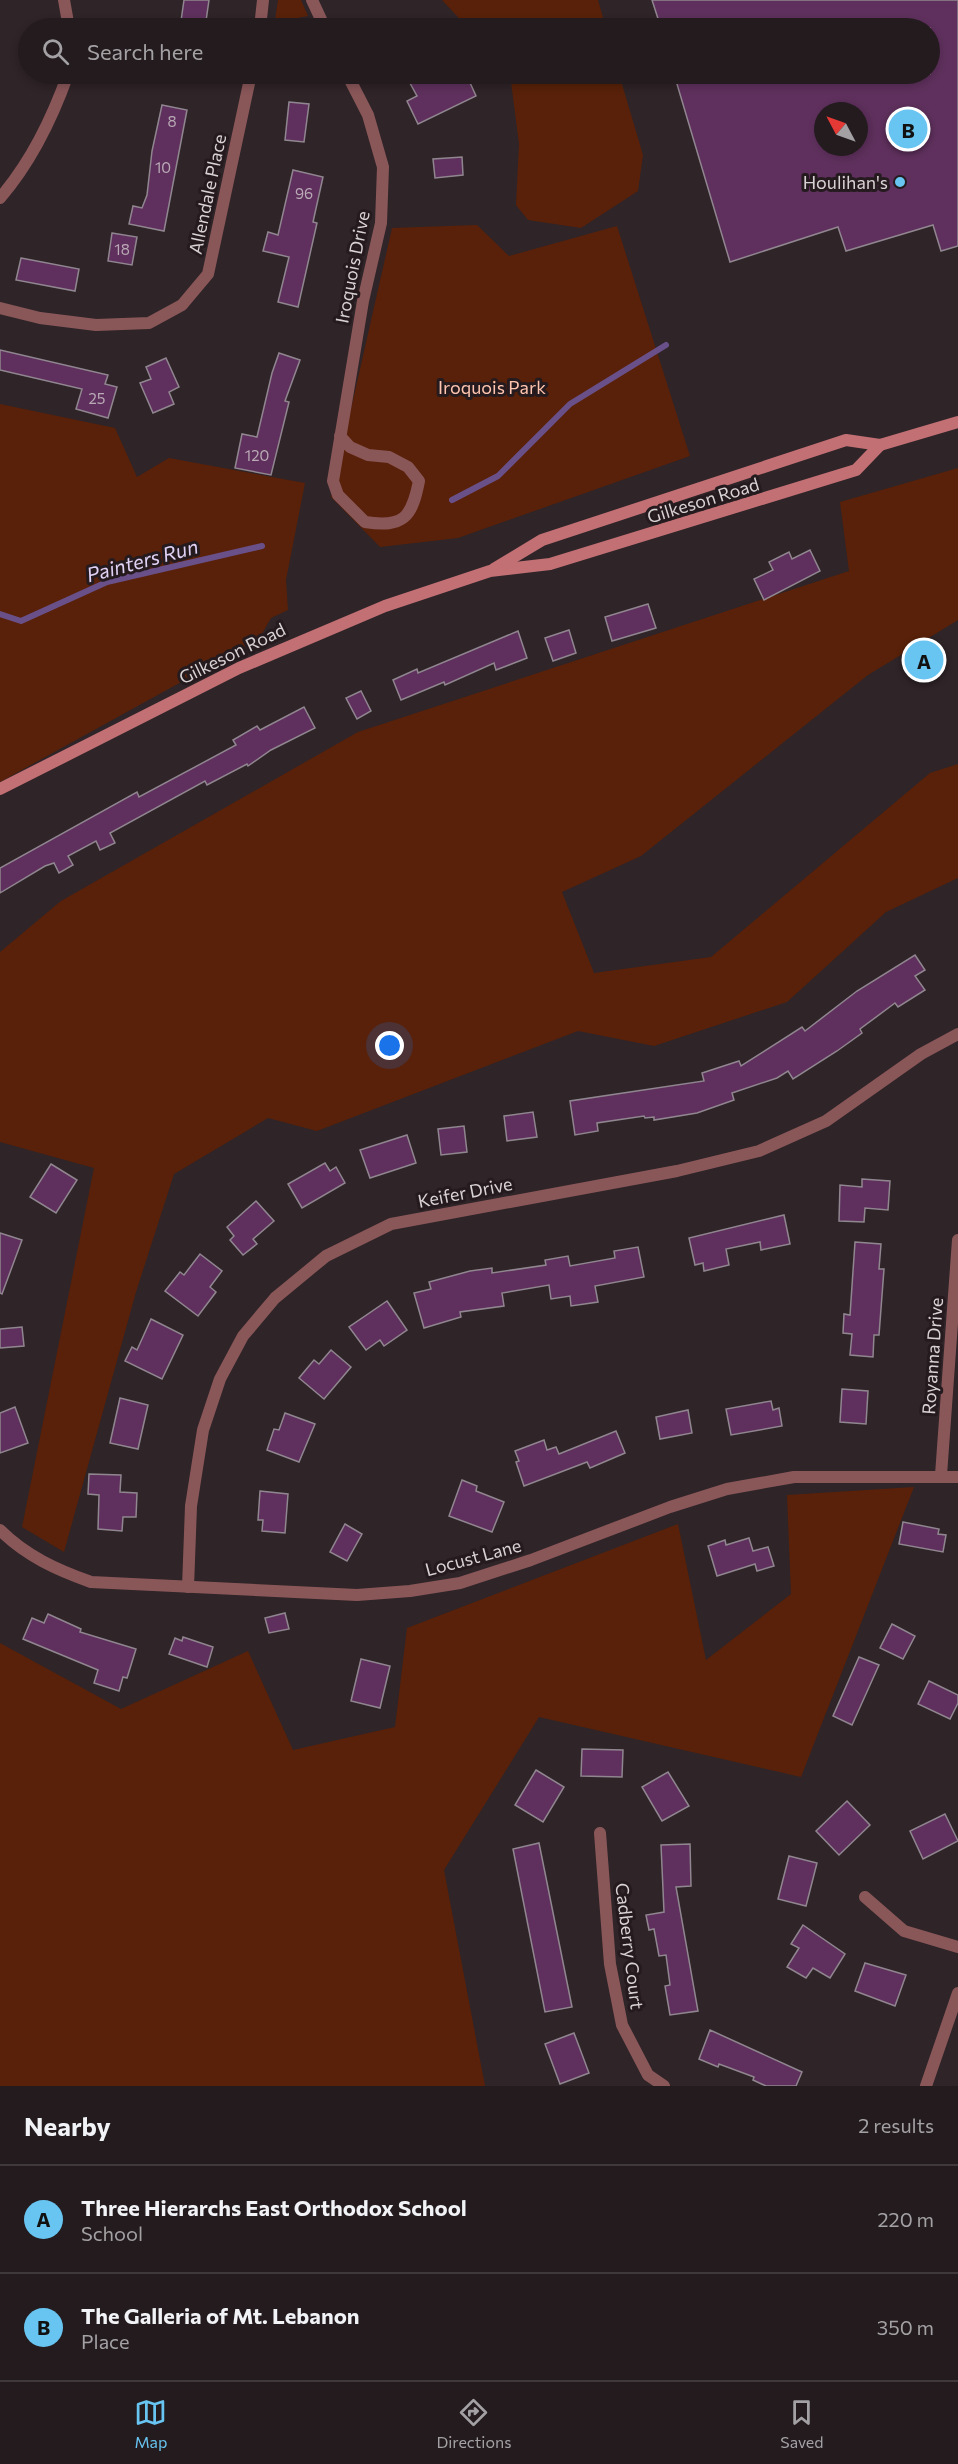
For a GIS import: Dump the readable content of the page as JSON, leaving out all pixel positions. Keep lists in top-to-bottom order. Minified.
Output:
{"streets":{"street":["Allendale Place","Iroquois Drive","Gilkeson Road","Keifer Drive","Royanna Drive","Locust Lane","Cadberry Court"]},"crossings":[["Keifer Drive","Locust Lane"],["Royanna Drive","Locust Lane"]],"water":["Painters Run"],"parks":["Iroquois Park"],"places":["Houlihan's"],"house_numbers":["8","10","96","18","25","120"],"north":"top left","page":{"search":"Search here","pins":["B","A"],"heading":["Nearby","2 results"],"list":[{"mark":"A","name":"Three Hierarchs East Orthodox School","note":"School","value":"220 m"},{"mark":"B","name":"The Galleria of Mt. Lebanon","note":"Place","value":"350 m"}],"nav":["Map","Directions","Saved"]}}
